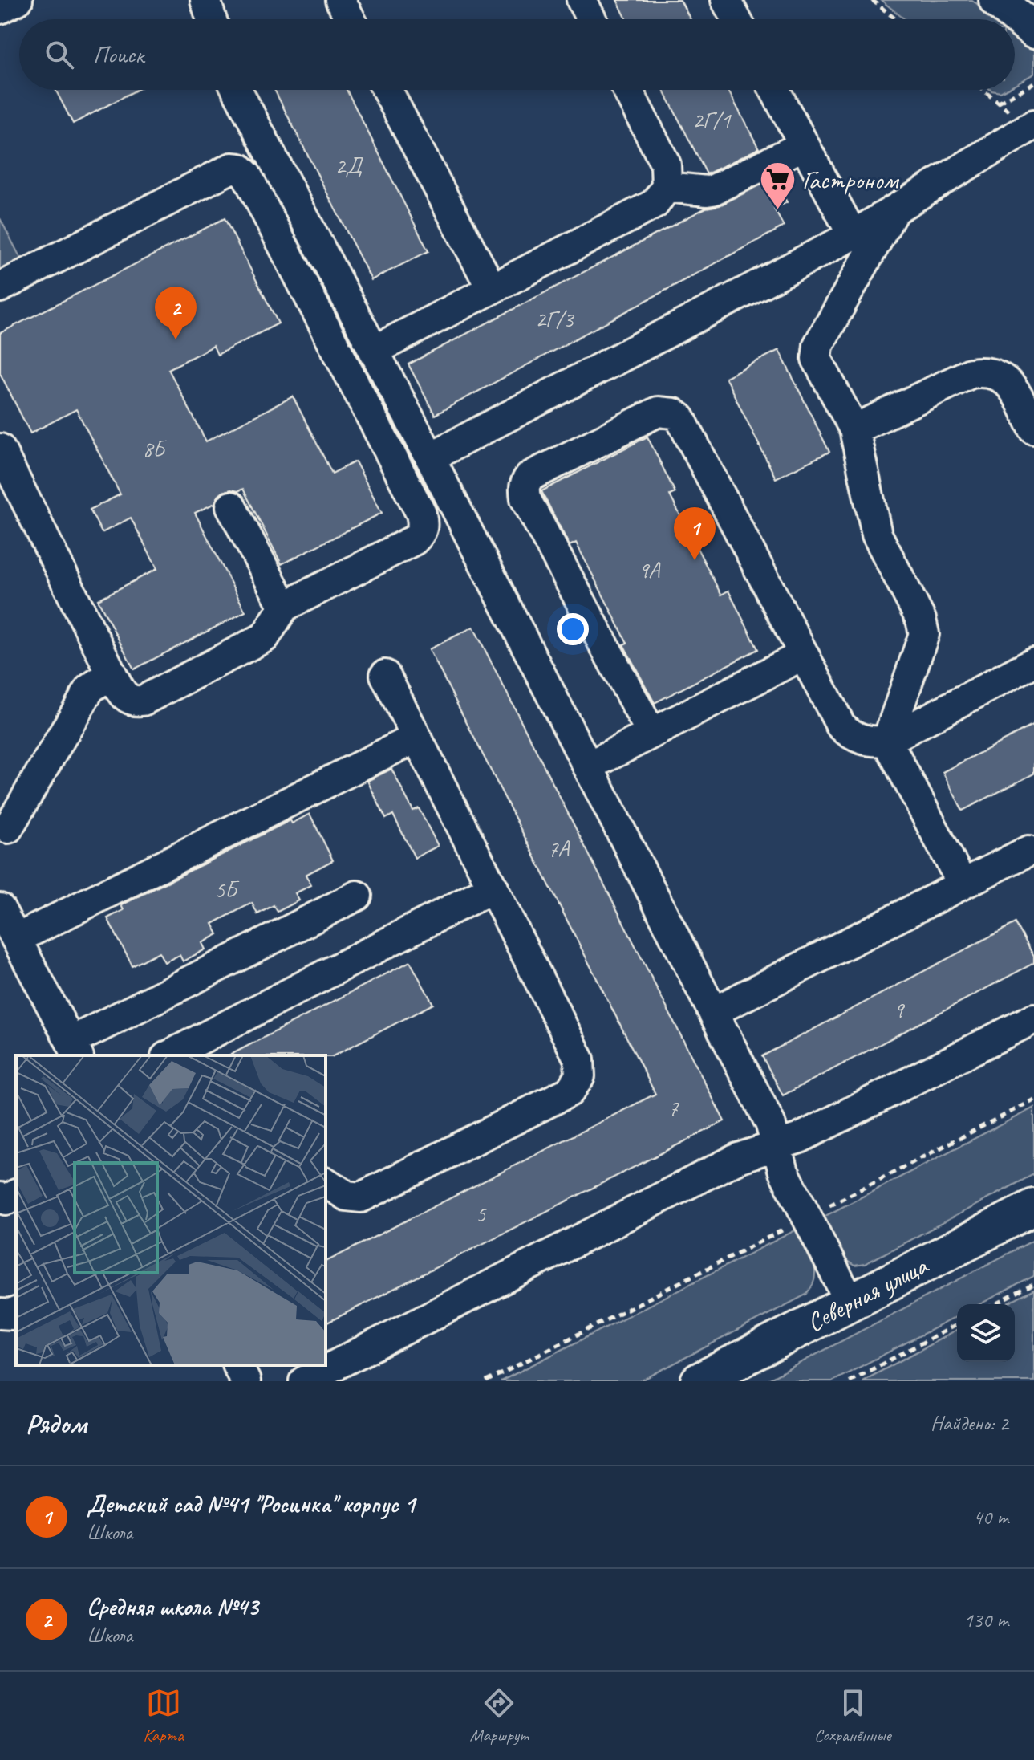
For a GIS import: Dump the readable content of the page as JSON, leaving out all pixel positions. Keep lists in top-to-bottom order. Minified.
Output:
{"streets":{"main road":["Северная улица"]},"places":{"supermarket":["Гастроном"]},"house_numbers":["2Г/1","2Д","2Г/3","8Б","9А","7А","5Б","9","7","5"],"page":{"search":"Поиск","pins":["2","1"],"heading":["Рядом","Найдено: 2"],"list":[{"mark":"1","name":"Детский сад №41 \"Росинка\" корпус 1","note":"Школа","value":"40 m"},{"mark":"2","name":"Средняя школа №43","note":"Школа","value":"130 m"}],"nav":["Карта","Маршрут","Сохранённые"]}}
